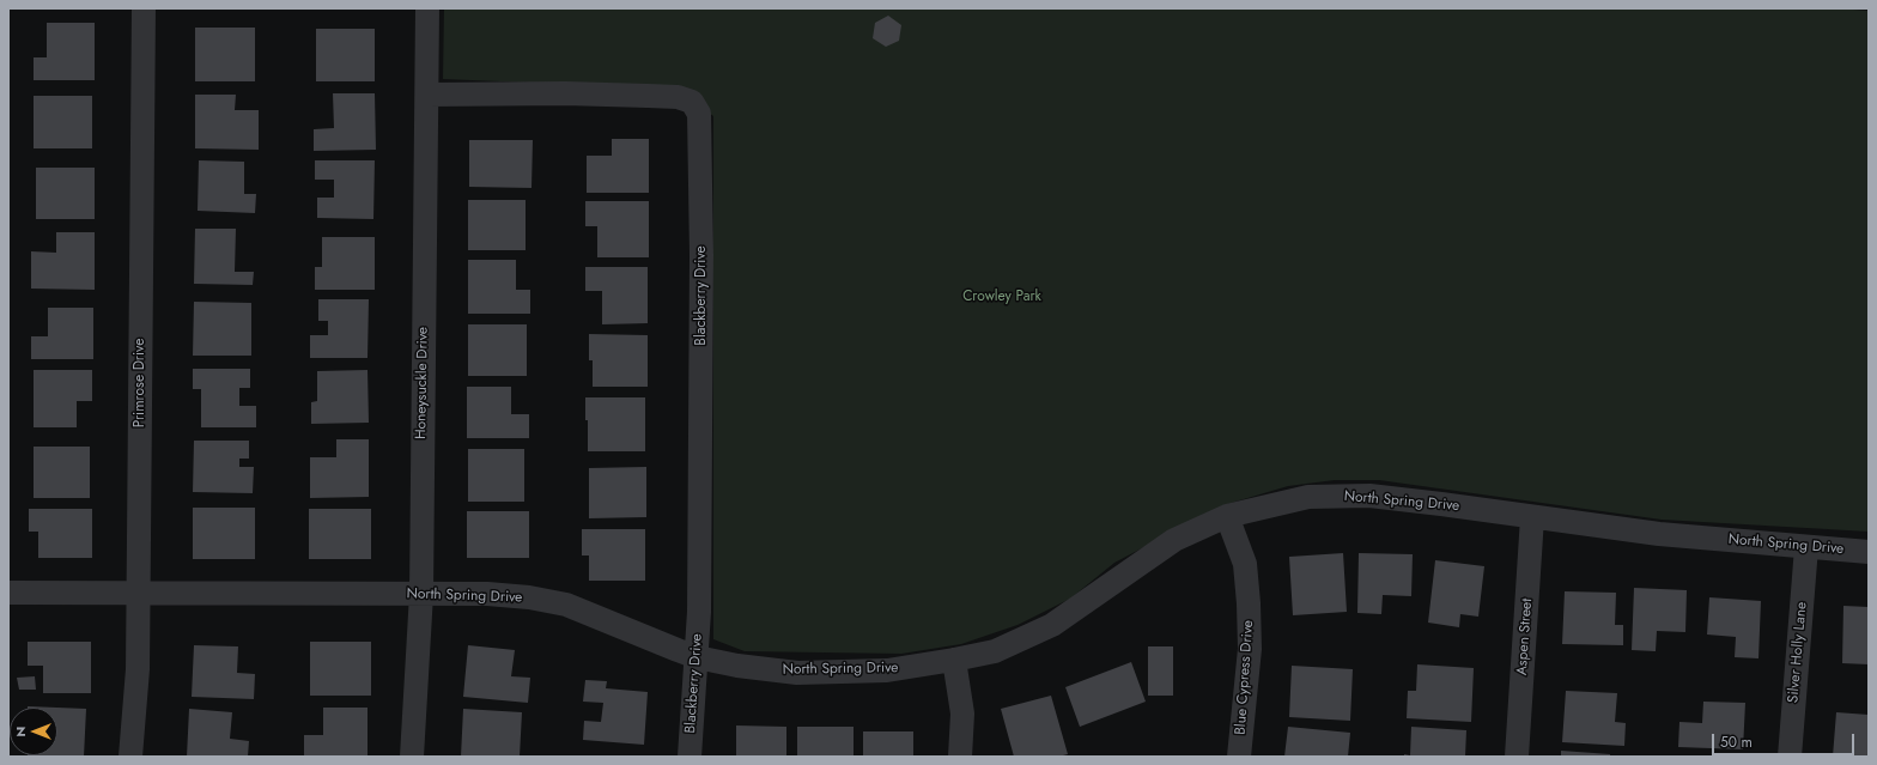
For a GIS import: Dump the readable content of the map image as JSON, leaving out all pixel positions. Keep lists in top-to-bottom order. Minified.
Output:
{"streets":{"street":["Blackberry Drive","Primrose Drive","Honeysuckle Drive","North Spring Drive","Aspen Street","Silver Holly Lane","Blue Cypress Drive"]},"crossings":[["Blackberry Drive","Honeysuckle Drive"],["Blackberry Drive","North Spring Drive"],["Primrose Drive","North Spring Drive"],["Honeysuckle Drive","North Spring Drive"],["North Spring Drive","Aspen Street"],["North Spring Drive","Silver Holly Lane"],["North Spring Drive","Blue Cypress Drive"]],"parks":["Crowley Park"],"scale_bar":"50 m","north":"left"}
